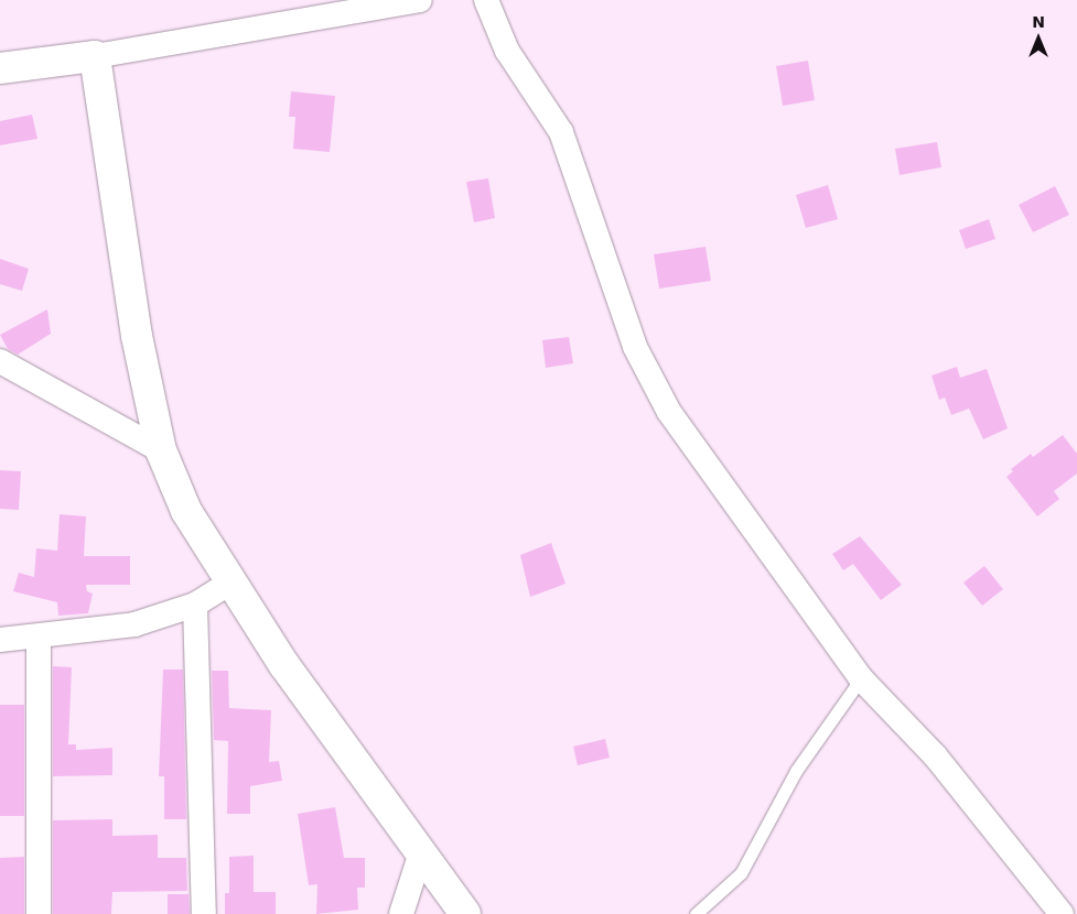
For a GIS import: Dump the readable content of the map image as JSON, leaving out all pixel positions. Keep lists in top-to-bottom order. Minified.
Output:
{"north":"top"}
